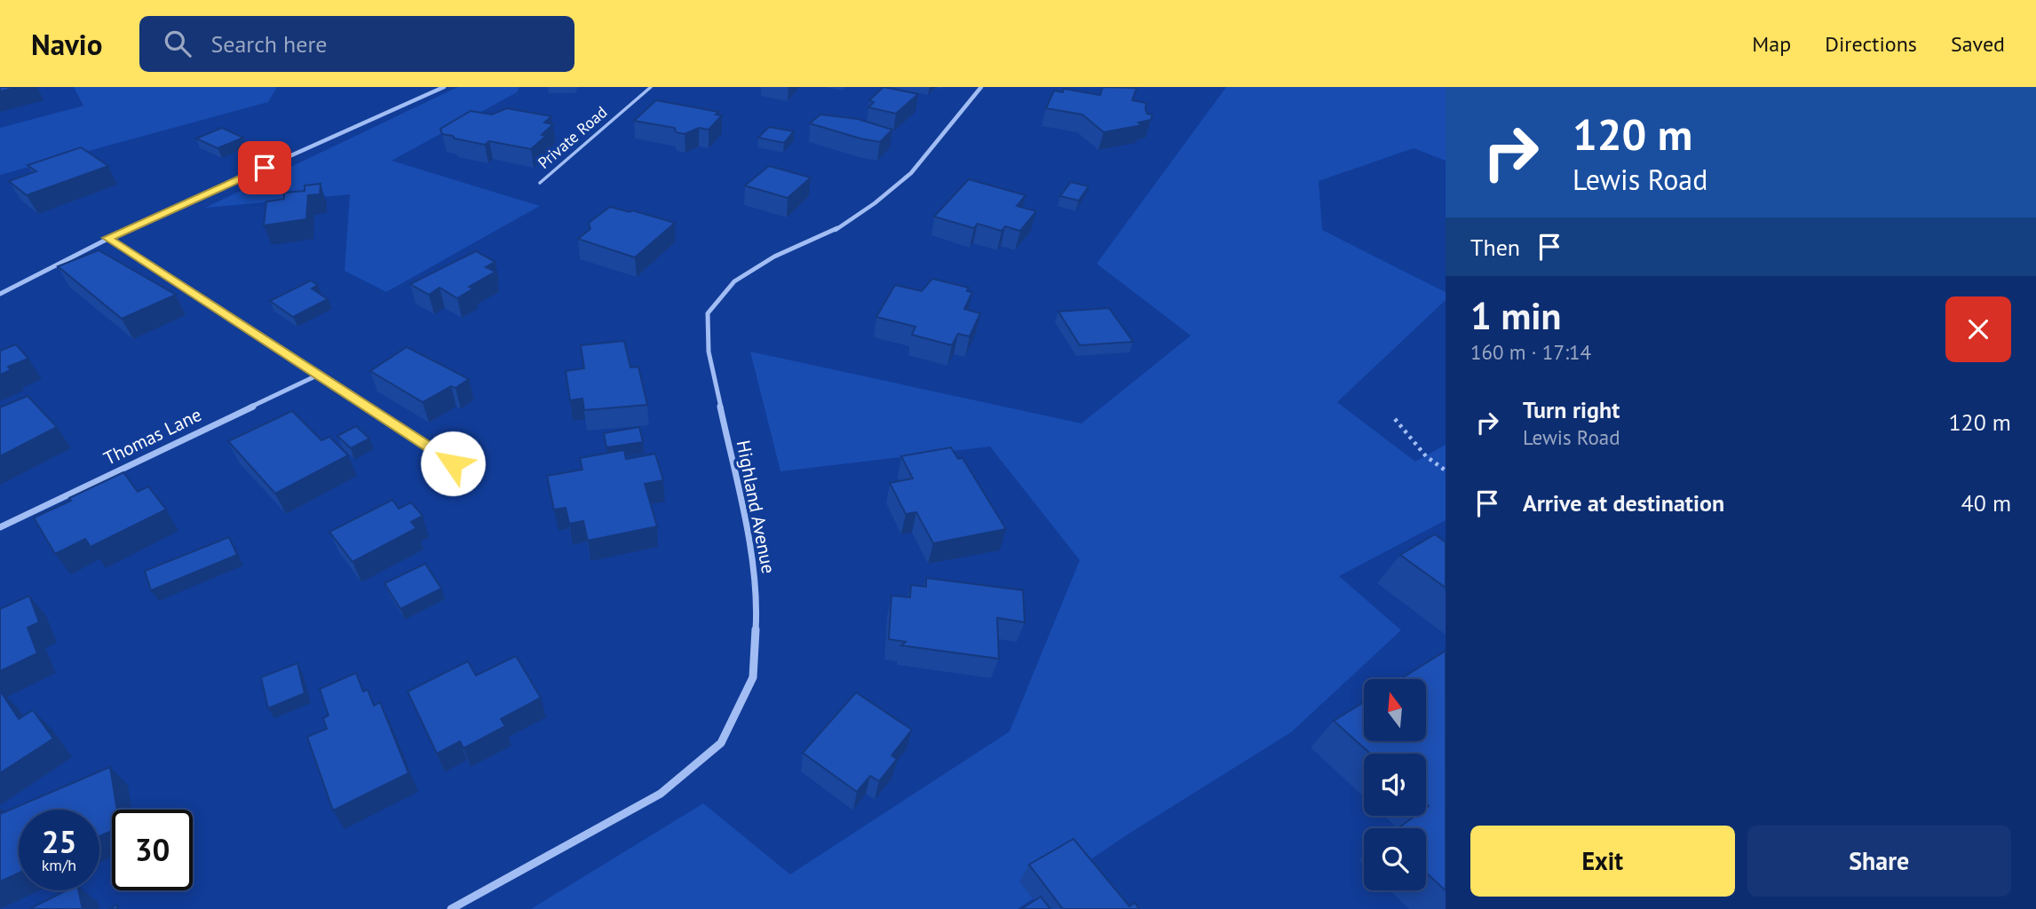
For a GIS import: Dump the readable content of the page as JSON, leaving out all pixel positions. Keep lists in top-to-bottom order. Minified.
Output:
{"streets":{"street":["Thomas Lane","Highland Avenue"],"lane":["Private Road"]},"north":"top","page":{"header":"Navio","search":"Search here","nav":["Map","Directions","Saved"],"turn":["120 m","Lewis Road"],"then":"Then","heading":["1 min","160 m · 17:14"],"list":[{"name":"Turn right","note":"Lewis Road","value":"120 m"},{"name":"Arrive at destination","value":"40 m"}],"speed":"25 km/h","limit":"30","buttons":["Exit","Share"]}}
